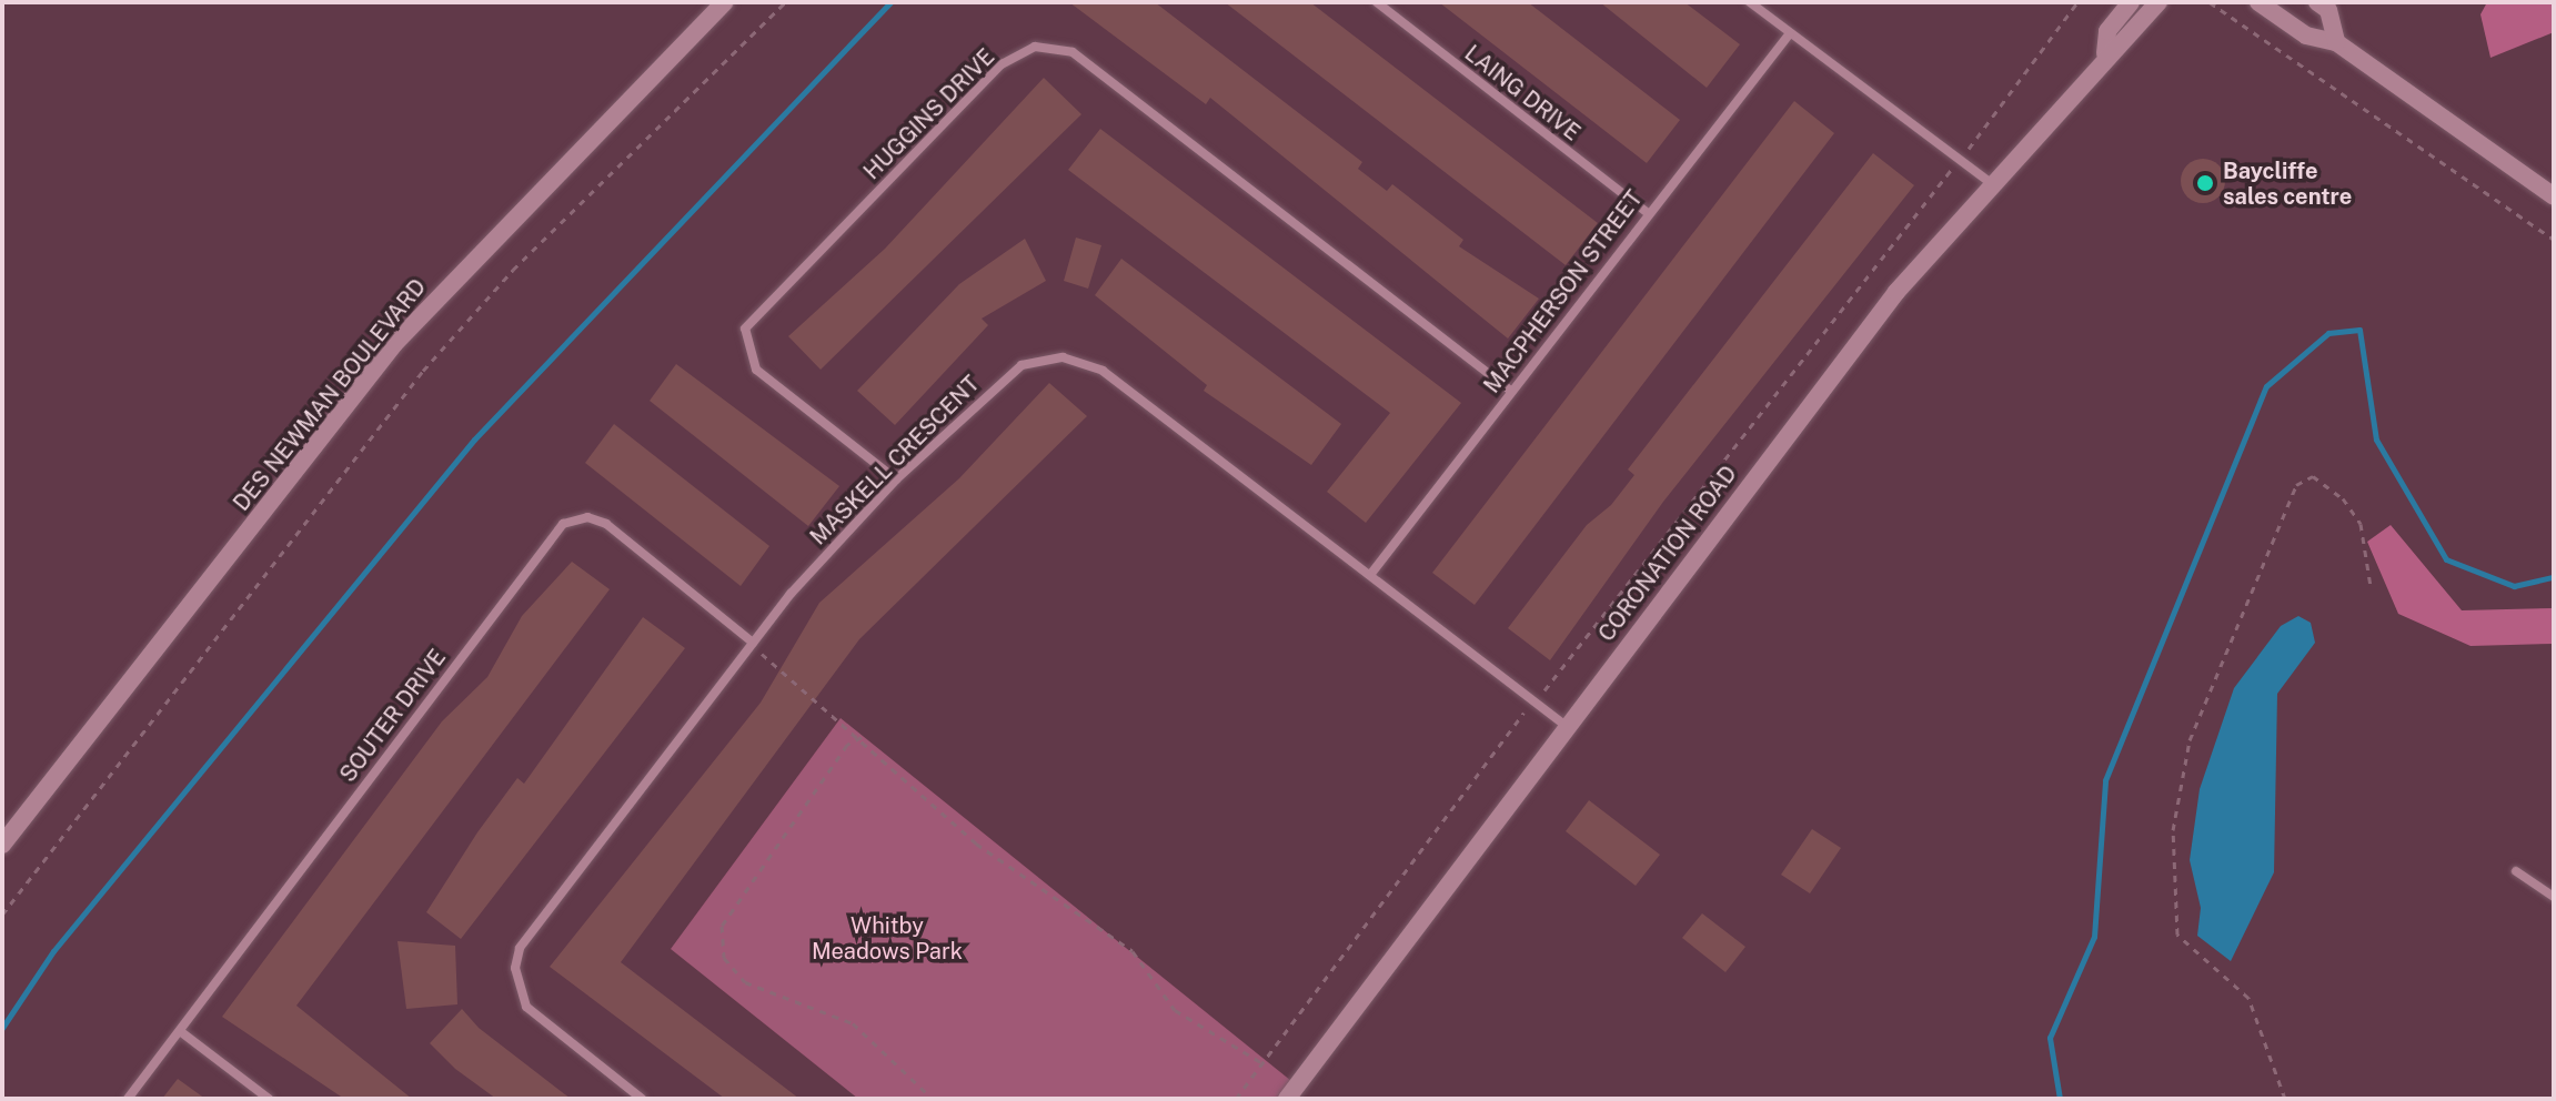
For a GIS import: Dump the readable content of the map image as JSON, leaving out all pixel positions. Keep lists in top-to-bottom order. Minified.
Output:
{"streets":{"street":["LAING DRIVE","HUGGINS DRIVE","MACPHERSON STREET","DES NEWMAN BOULEVARD","MASKELL CRESCENT","CORONATION ROAD","SOUTER DRIVE"]},"crossings":[["LAING DRIVE","MACPHERSON STREET"],["HUGGINS DRIVE","MACPHERSON STREET"],["HUGGINS DRIVE","MASKELL CRESCENT"],["MACPHERSON STREET","MASKELL CRESCENT"],["MASKELL CRESCENT","CORONATION ROAD"],["MASKELL CRESCENT","SOUTER DRIVE"]],"parks":["Whitby Meadows Park"],"places":["Baycliffe sales centre"]}
